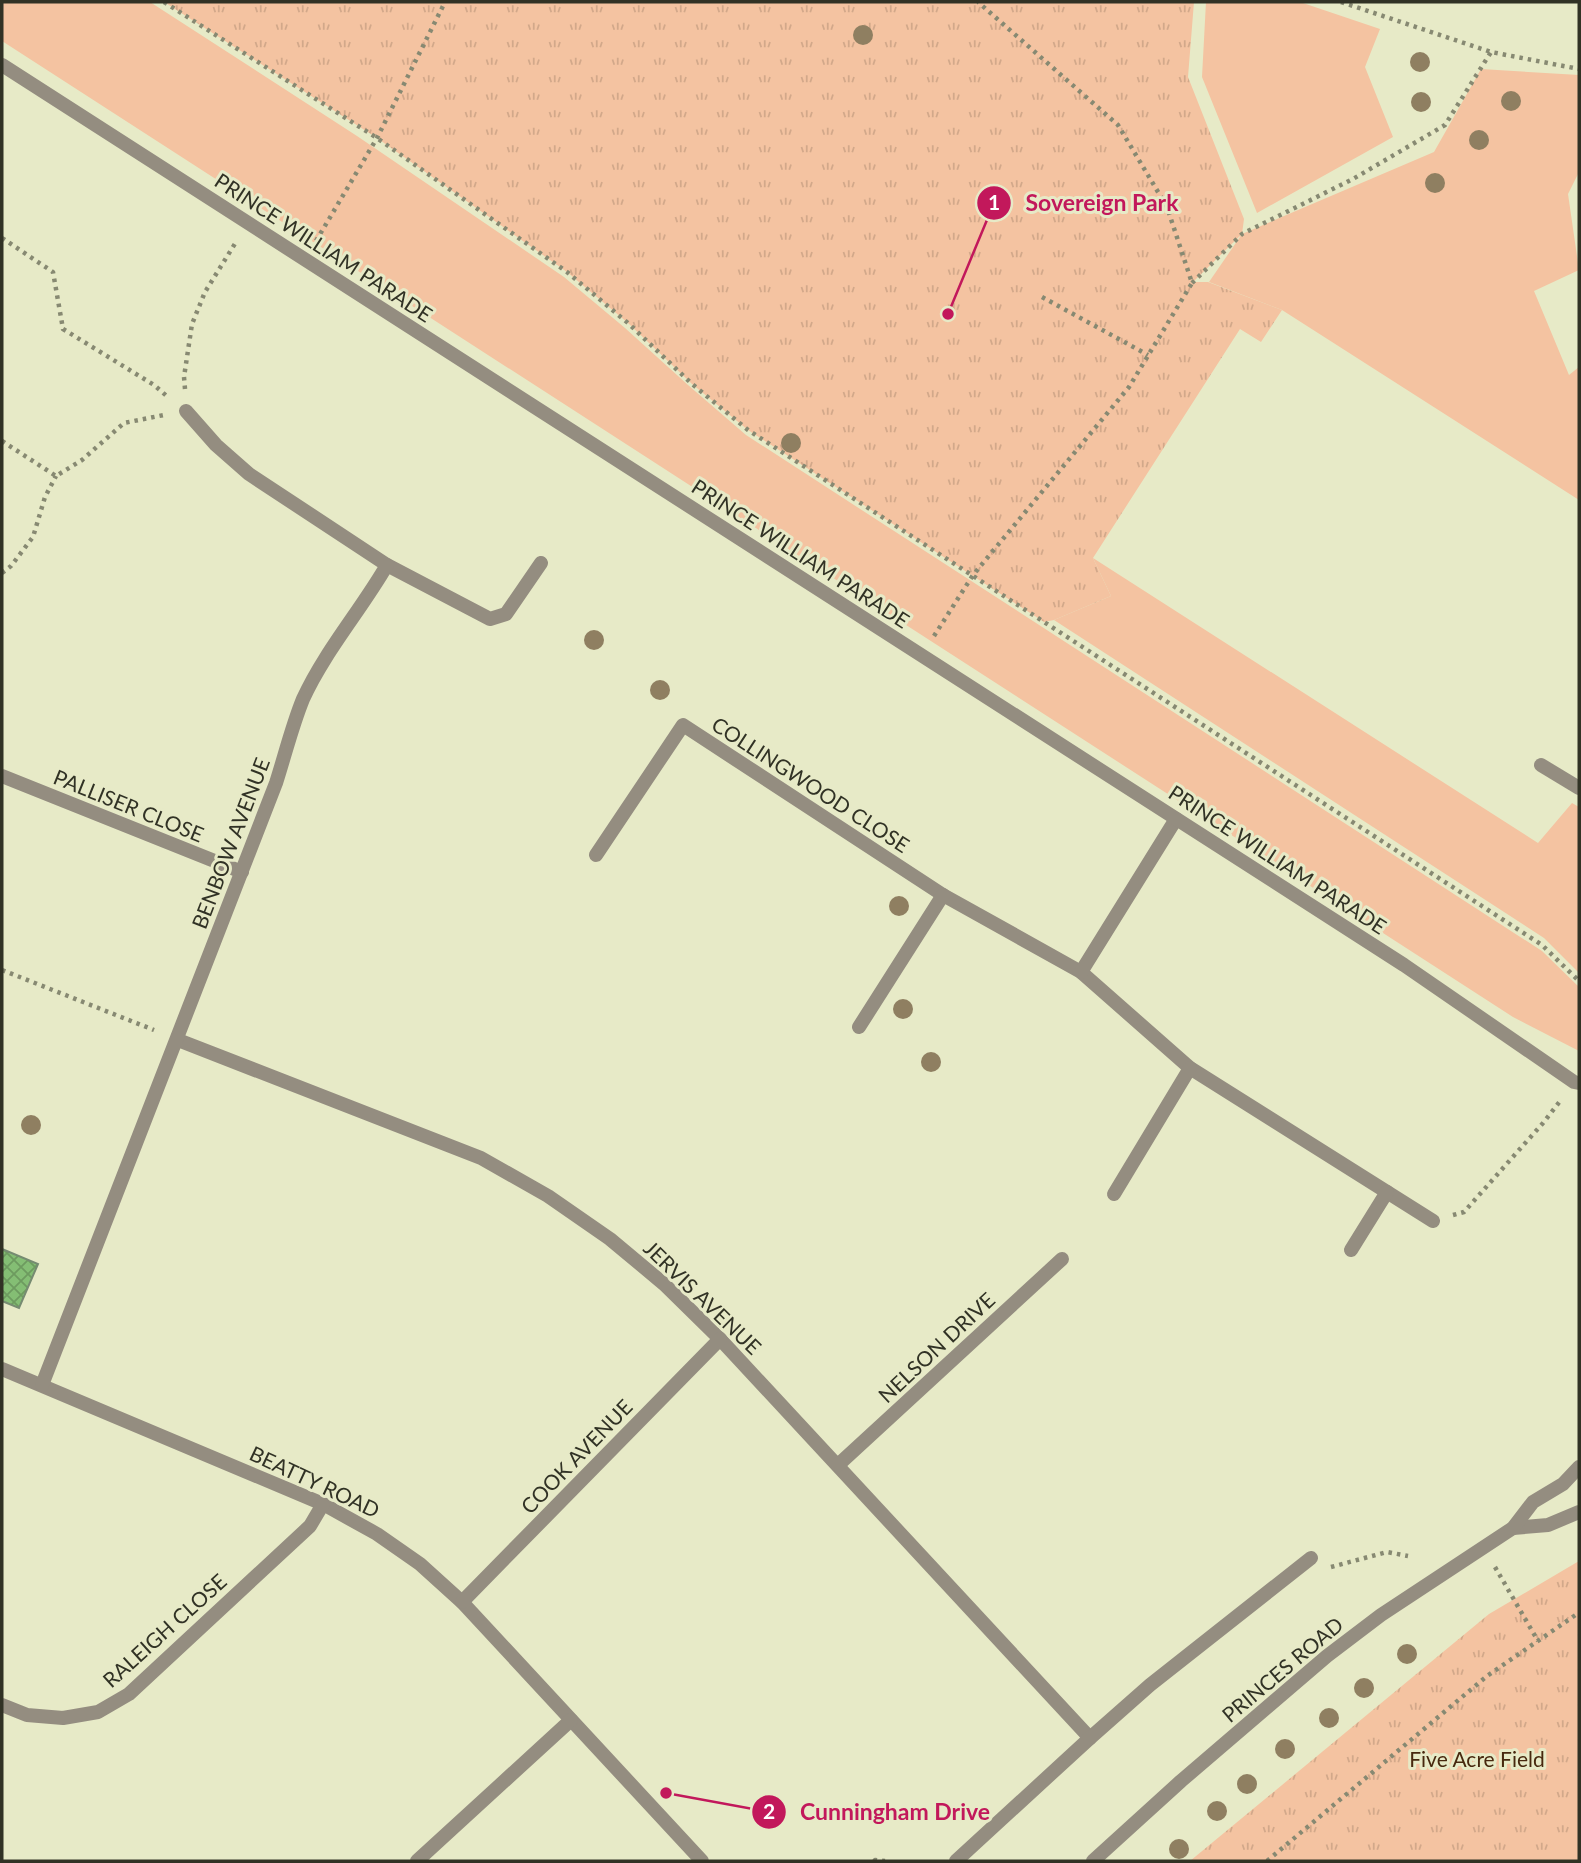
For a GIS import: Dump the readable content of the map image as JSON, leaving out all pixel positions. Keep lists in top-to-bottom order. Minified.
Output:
{"streets":{"street":["PRINCE WILLIAM PARADE","COLLINGWOOD CLOSE","PALLISER CLOSE","BENBOW AVENUE","JERVIS AVENUE","NELSON DRIVE","COOK AVENUE","BEATTY ROAD","RALEIGH CLOSE","PRINCES ROAD"]},"crossings":[["PALLISER CLOSE","BENBOW AVENUE"],["BENBOW AVENUE","JERVIS AVENUE"],["BENBOW AVENUE","BEATTY ROAD"],["JERVIS AVENUE","NELSON DRIVE"],["JERVIS AVENUE","COOK AVENUE"],["COOK AVENUE","BEATTY ROAD"],["BEATTY ROAD","RALEIGH CLOSE"]],"parks":["Five Acre Field"],"places":["Sovereign Park","Cunningham Drive"]}
